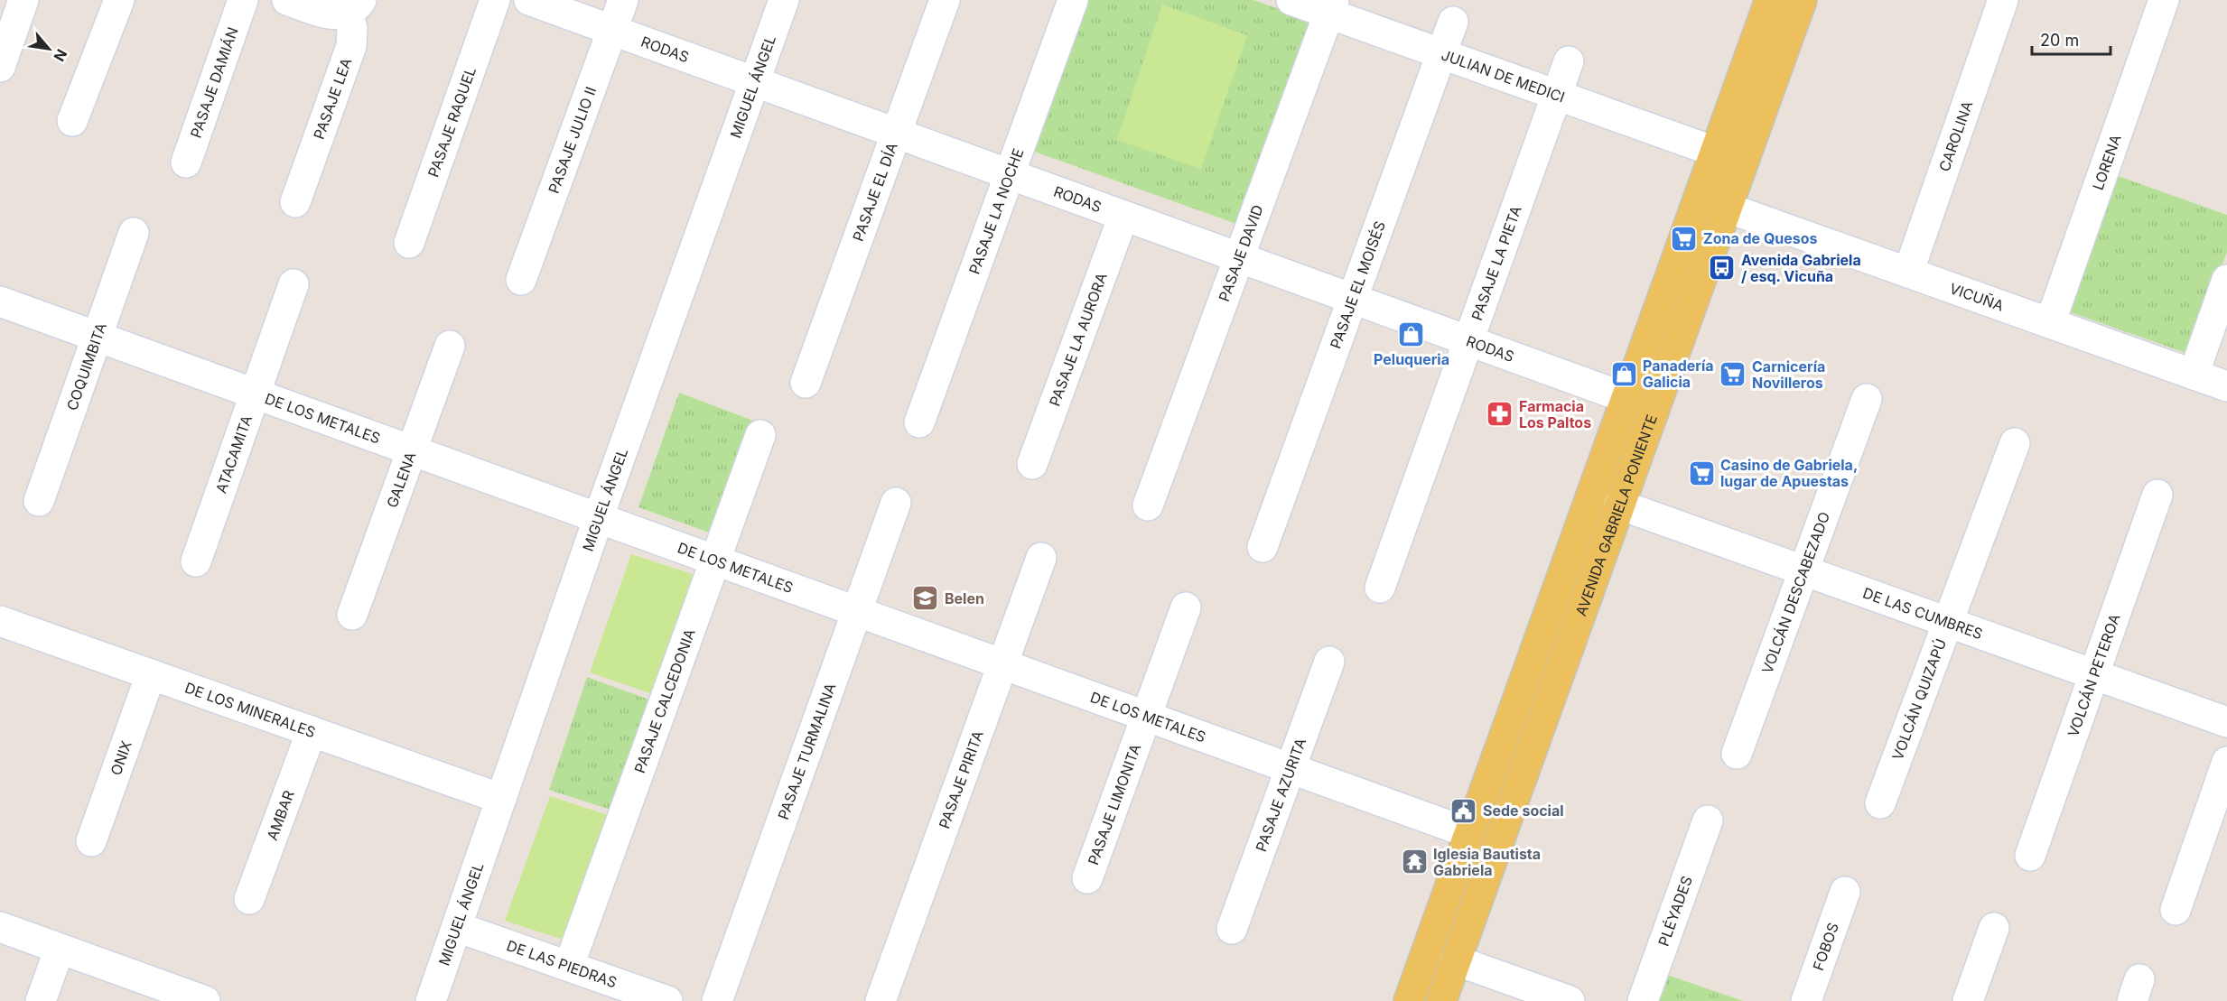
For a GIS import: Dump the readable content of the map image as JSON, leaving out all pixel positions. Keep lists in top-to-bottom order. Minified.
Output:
{"streets":{"main road":["AVENIDA GABRIELA PONIENTE"],"street":["RODAS","JULIAN DE MEDICI","PASAJE DAMIÁN","MIGUEL ÁNGEL","PASAJE LEA","PASAJE RAQUEL","CAROLINA","PASAJE JULIO II","LORENA","PASAJE EL DÍA","PASAJE LA NOCHE","PASAJE DAVID","PASAJE LA PIETA","PASAJE EL MOISÉS","VICUÑA","PASAJE LA AURORA","COQUIMBITA","DE LOS METALES","ATACAMITA","GALENA","VOLCÁN DESCABEZADO","DE LAS CUMBRES","VOLCÁN PETEROA","VOLCÁN QUIZAPÚ","PASAJE CALCEDONIA","DE LOS MINERALES","PASAJE TURMALINA","ONIX","PASAJE PIRITA","PASAJE AZURITA","PASAJE LIMONITA","AMBAR","PLÉYADES","FOBOS","DE LAS PIEDRAS"]},"crossings":[["RODAS","MIGUEL ÁNGEL"],["RODAS","PASAJE JULIO II"],["RODAS","PASAJE EL DÍA"],["RODAS","PASAJE LA NOCHE"],["RODAS","PASAJE DAVID"],["RODAS","PASAJE LA PIETA"],["RODAS","PASAJE EL MOISÉS"],["RODAS","PASAJE LA AURORA"],["RODAS","AVENIDA GABRIELA PONIENTE"],["JULIAN DE MEDICI","PASAJE DAVID"],["JULIAN DE MEDICI","PASAJE LA PIETA"],["JULIAN DE MEDICI","PASAJE EL MOISÉS"],["JULIAN DE MEDICI","AVENIDA GABRIELA PONIENTE"],["MIGUEL ÁNGEL","DE LOS METALES"],["MIGUEL ÁNGEL","DE LOS MINERALES"],["MIGUEL ÁNGEL","DE LAS PIEDRAS"],["CAROLINA","VICUÑA"],["LORENA","VICUÑA"],["VICUÑA","AVENIDA GABRIELA PONIENTE"],["COQUIMBITA","DE LOS METALES"],["DE LOS METALES","ATACAMITA"],["DE LOS METALES","GALENA"],["DE LOS METALES","AVENIDA GABRIELA PONIENTE"],["DE LOS METALES","PASAJE CALCEDONIA"],["DE LOS METALES","PASAJE TURMALINA"],["DE LOS METALES","PASAJE PIRITA"],["DE LOS METALES","PASAJE AZURITA"],["DE LOS METALES","PASAJE LIMONITA"],["AVENIDA GABRIELA PONIENTE","DE LAS CUMBRES"],["VOLCÁN DESCABEZADO","DE LAS CUMBRES"],["DE LAS CUMBRES","VOLCÁN PETEROA"],["DE LAS CUMBRES","VOLCÁN QUIZAPÚ"],["PASAJE CALCEDONIA","DE LAS PIEDRAS"],["DE LOS MINERALES","ONIX"],["DE LOS MINERALES","AMBAR"]],"places":{"supermarket":["Zona de Quesos","Carnicería Novilleros","Casino de Gabriela, lugar de Apuestas"],"bus stop":["Avenida Gabriela / esq. Vicuña"],"shop":["Peluqueria","Panadería Galicia"],"pharmacy":["Farmacia Los Paltos"],"school or university":["Belen"],"public building":["Sede social"],"temple":["Iglesia Bautista Gabriela"]},"scale_bar":"20 m","north":"bottom right"}
